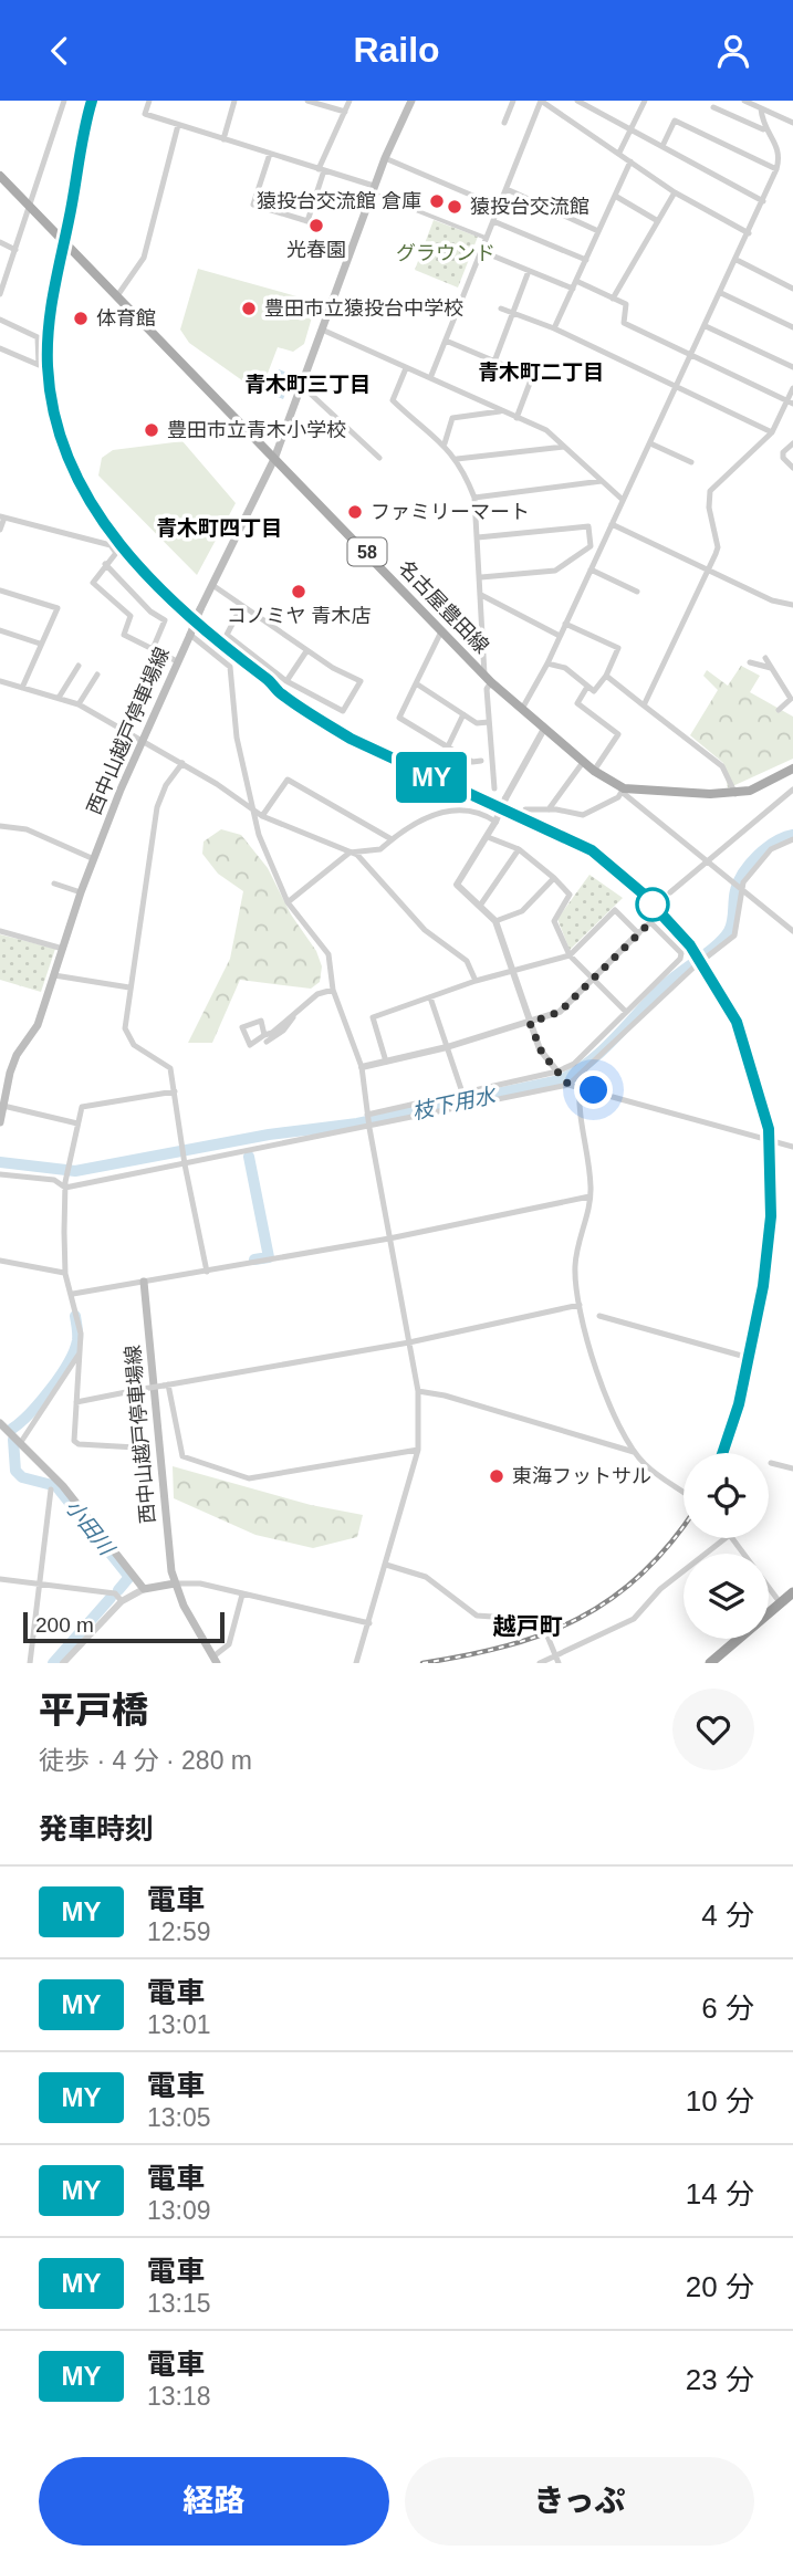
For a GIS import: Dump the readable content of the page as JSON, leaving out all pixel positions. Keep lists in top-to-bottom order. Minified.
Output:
{"streets":{"main road":["58","名古屋豊田線","西中山越戸停車場線"]},"crossings":[["名古屋豊田線","西中山越戸停車場線"]],"districts":["青木町二丁目","青木町三丁目","青木町四丁目","越戸町"],"water":["枝下用水","小田川"],"parks":["グラウンド"],"places":["猿投台交流館 倉庫","猿投台交流館","光春園","豊田市立猿投台中学校","体育館","豊田市立青木小学校","ファミリーマート","コノミヤ 青木店","東海フットサル"],"scale_bar":"200 m","page":{"header":"Railo","on_map":"MY","scale":"200 m","heading":[["平戸橋","徒歩 · 4 分 · 280 m"],"発車時刻"],"list":[{"mark":"MY","name":"電車","note":"12:59","value":"4 分"},{"mark":"MY","name":"電車","note":"13:01","value":"6 分"},{"mark":"MY","name":"電車","note":"13:05","value":"10 分"},{"mark":"MY","name":"電車","note":"13:09","value":"14 分"},{"mark":"MY","name":"電車","note":"13:15","value":"20 分"},{"mark":"MY","name":"電車","note":"13:18","value":"23 分"}],"buttons":["経路","きっぷ"]}}
